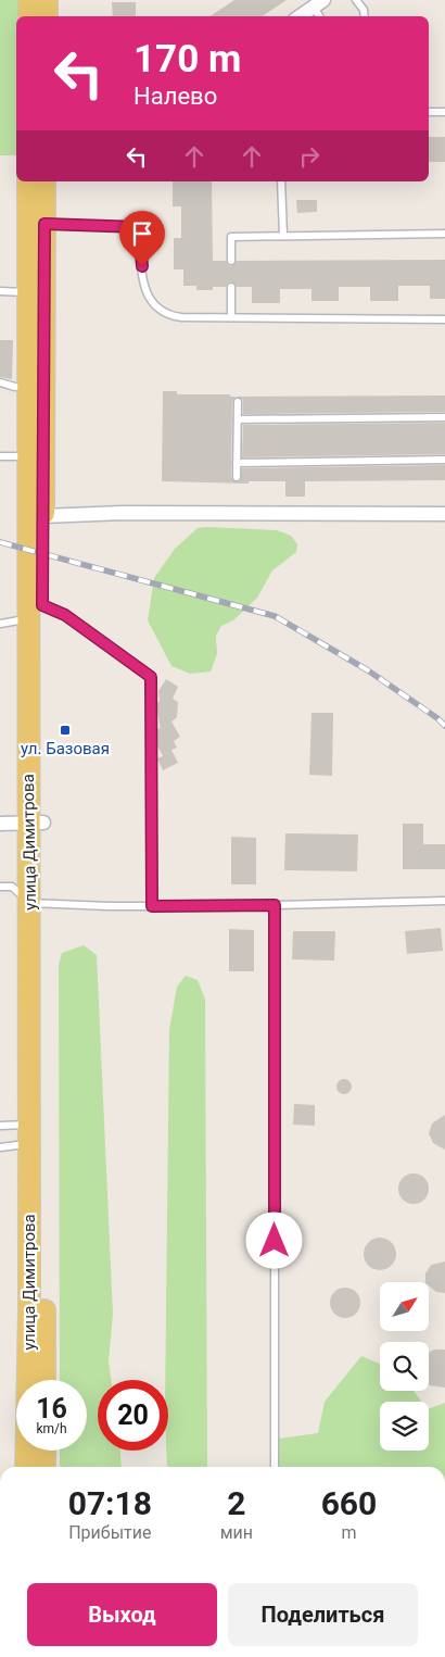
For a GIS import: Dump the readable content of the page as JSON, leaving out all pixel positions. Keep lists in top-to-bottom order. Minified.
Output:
{"streets":{"main road":["улица Димитрова"]},"places":{"transit":["ул. Базовая"]},"north":"top right","page":{"turn":["170 m","Налево"],"speed":"16 km/h","limit":"20","eta":["07:18","Прибытие","2","мин","660","m"],"buttons":["Выход","Поделиться"]}}
